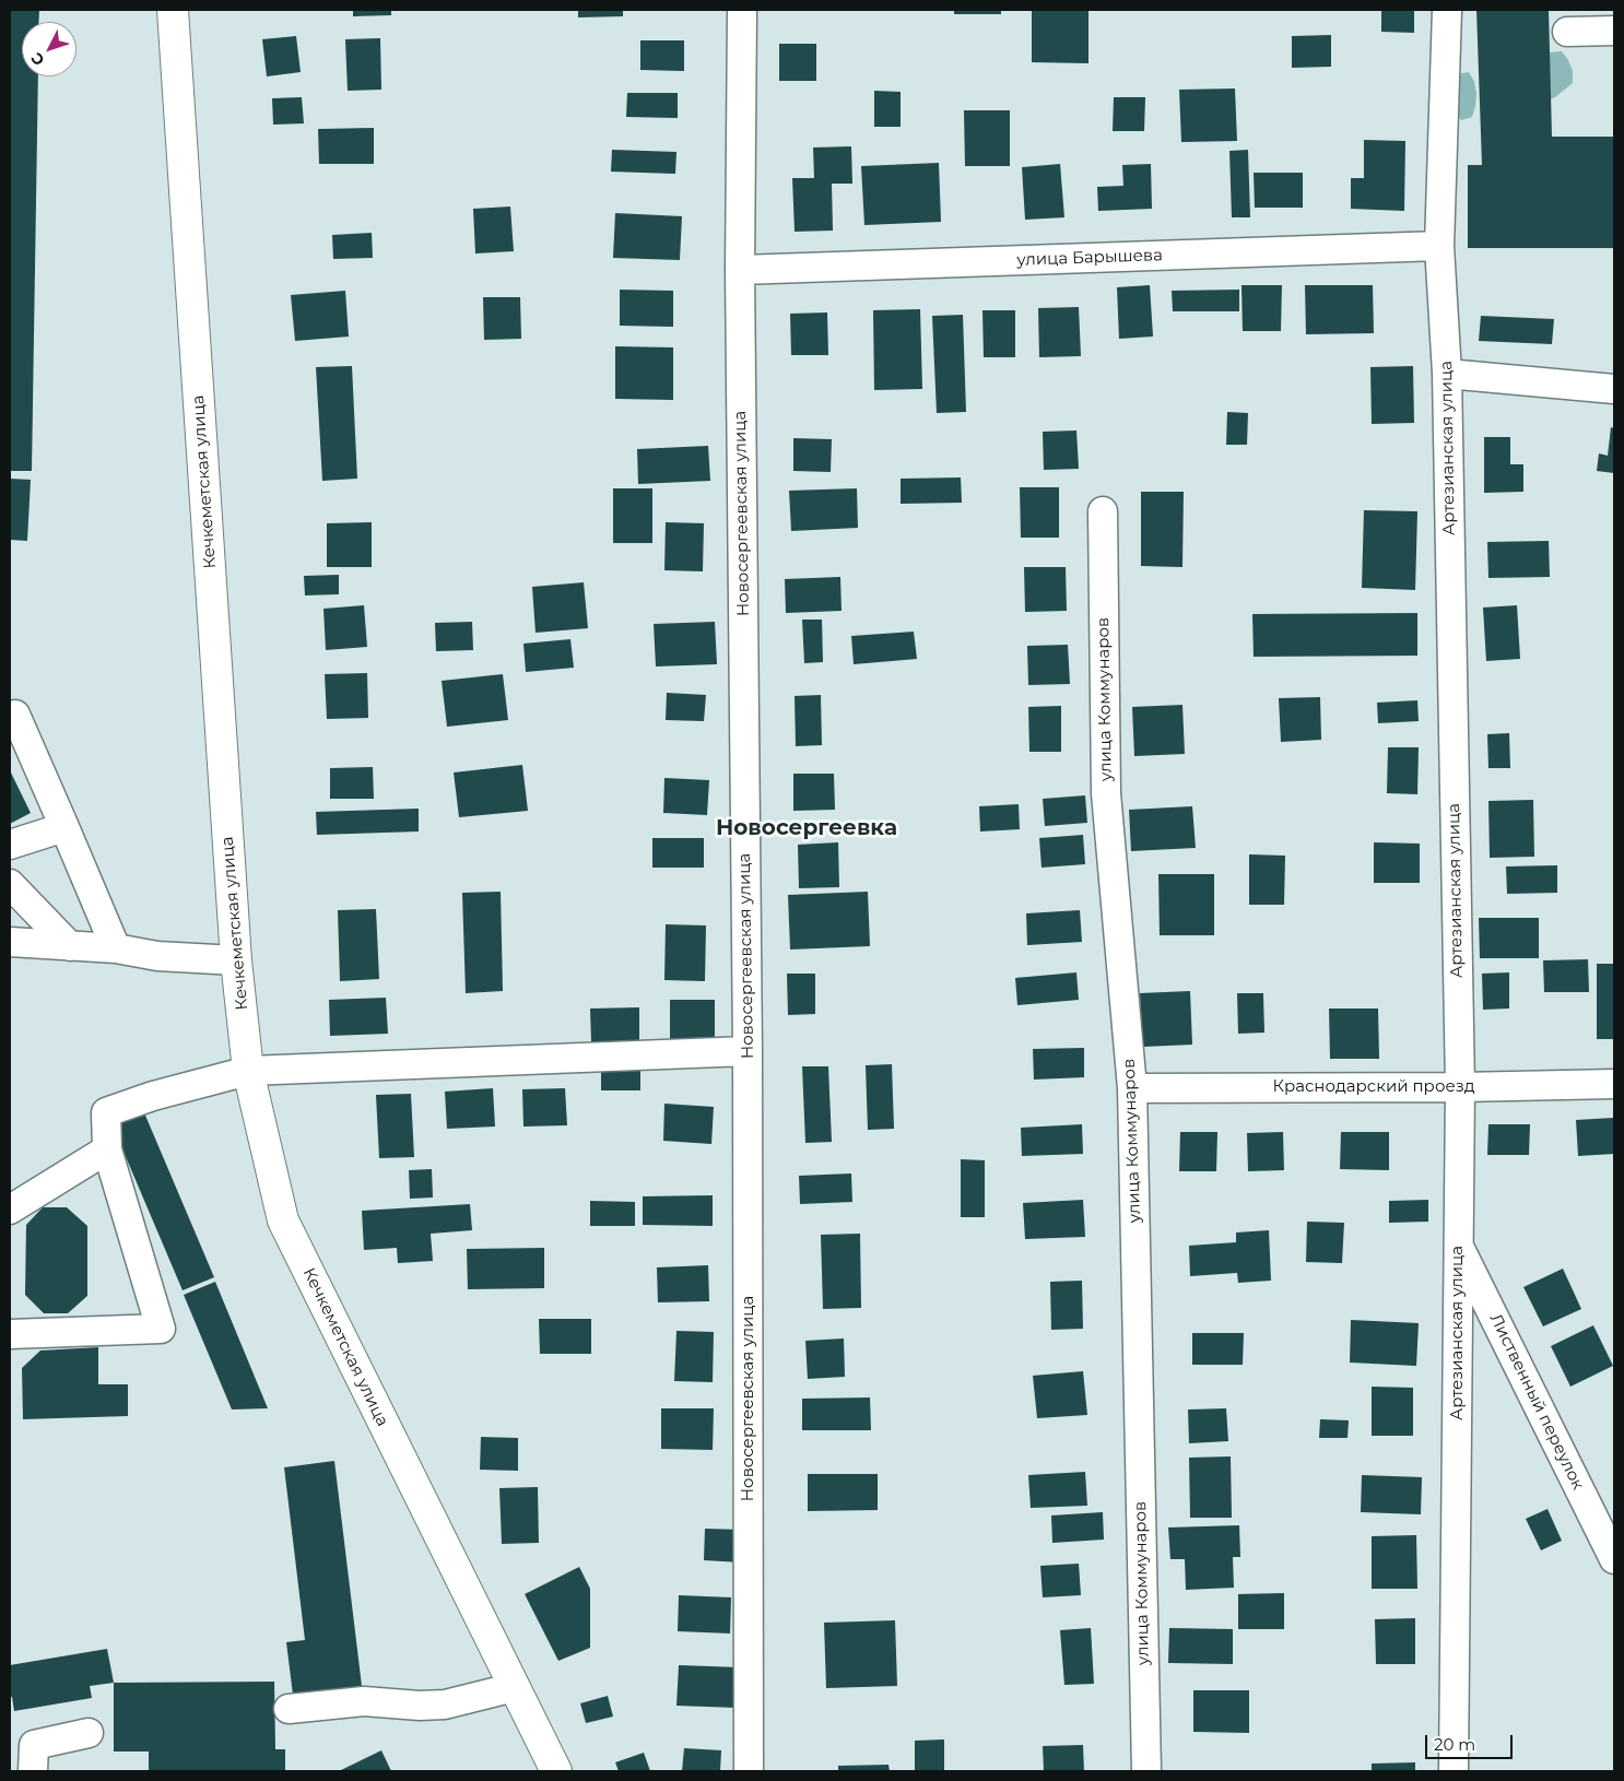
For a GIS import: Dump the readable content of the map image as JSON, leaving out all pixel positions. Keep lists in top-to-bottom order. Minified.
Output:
{"streets":{"main road":["Кечкеметская улица"],"street":["улица Барышева","Артезианская улица","Новосергеевская улица","улица Коммунаров","Краснодарский проезд","Лиственный переулок"]},"crossings":[["улица Барышева","Артезианская улица"],["улица Барышева","Новосергеевская улица"],["Артезианская улица","Краснодарский проезд"],["Артезианская улица","Лиственный переулок"],["улица Коммунаров","Краснодарский проезд"]],"districts":["Новосергеевка"],"scale_bar":"20 m","north":"bottom left"}
